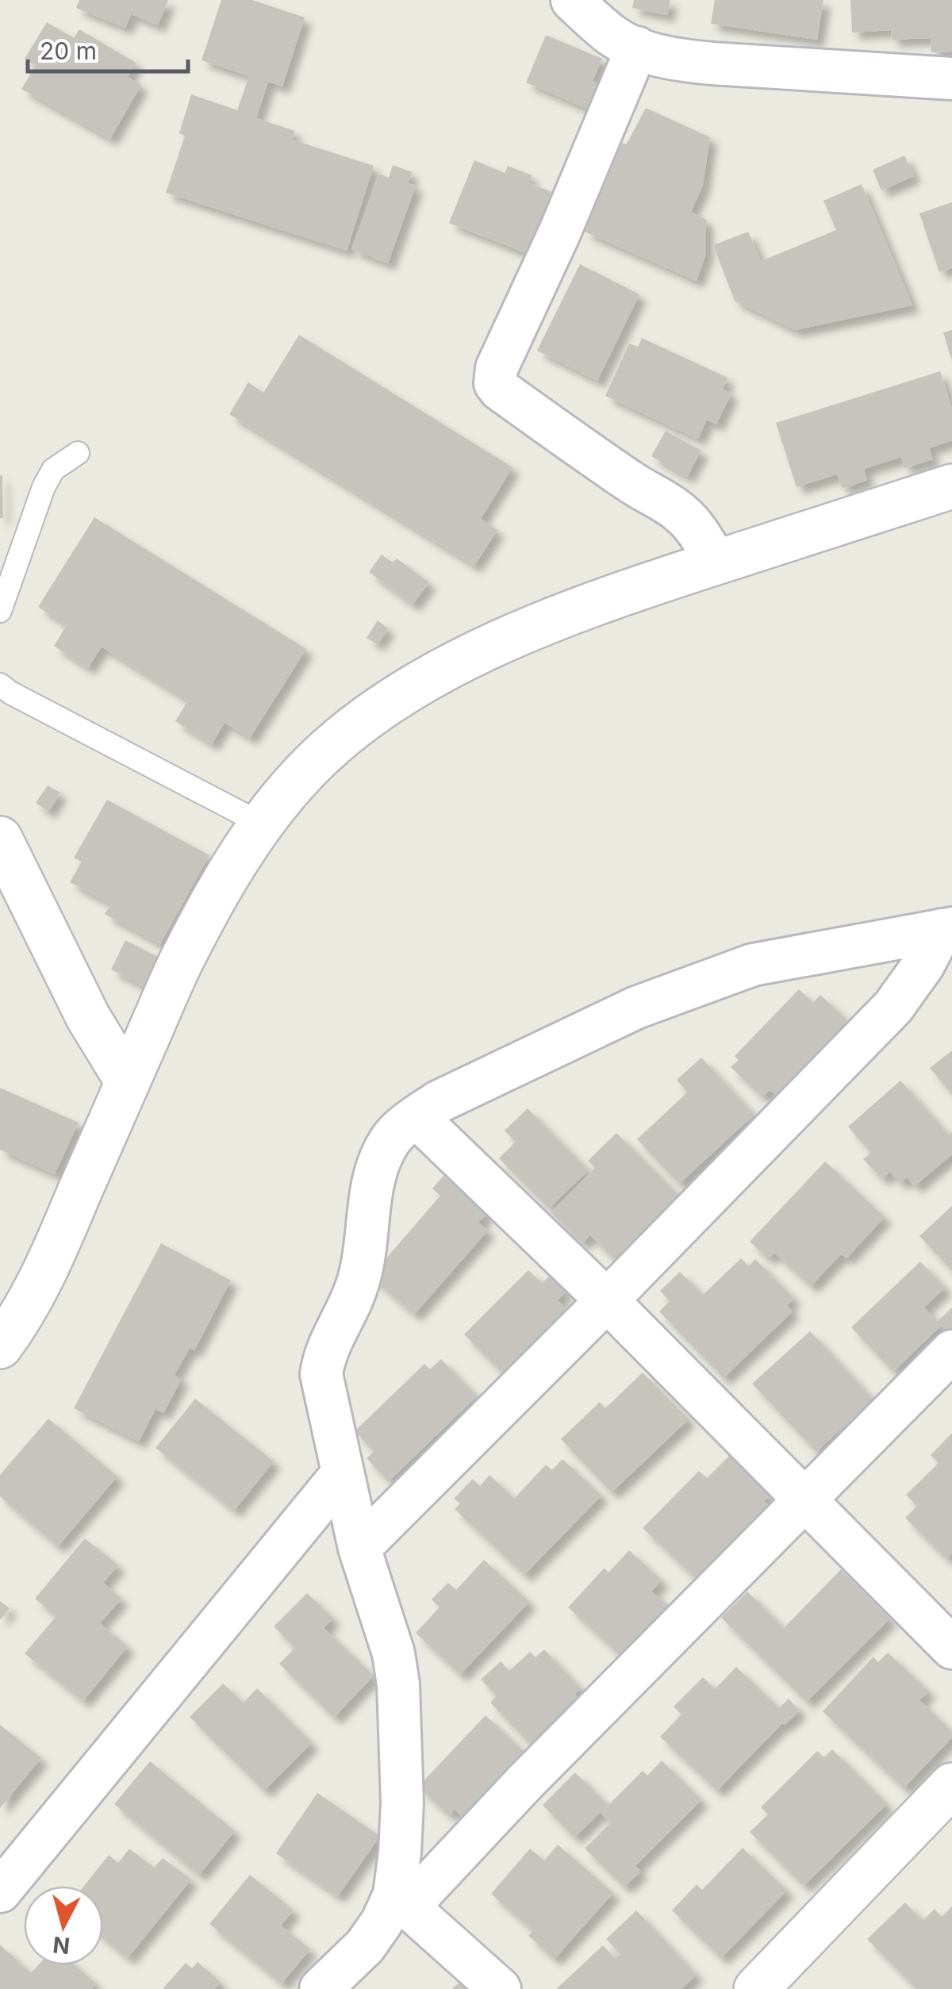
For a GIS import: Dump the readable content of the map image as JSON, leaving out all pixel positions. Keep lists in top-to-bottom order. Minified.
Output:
{"scale_bar":"20 m","north":"bottom"}
